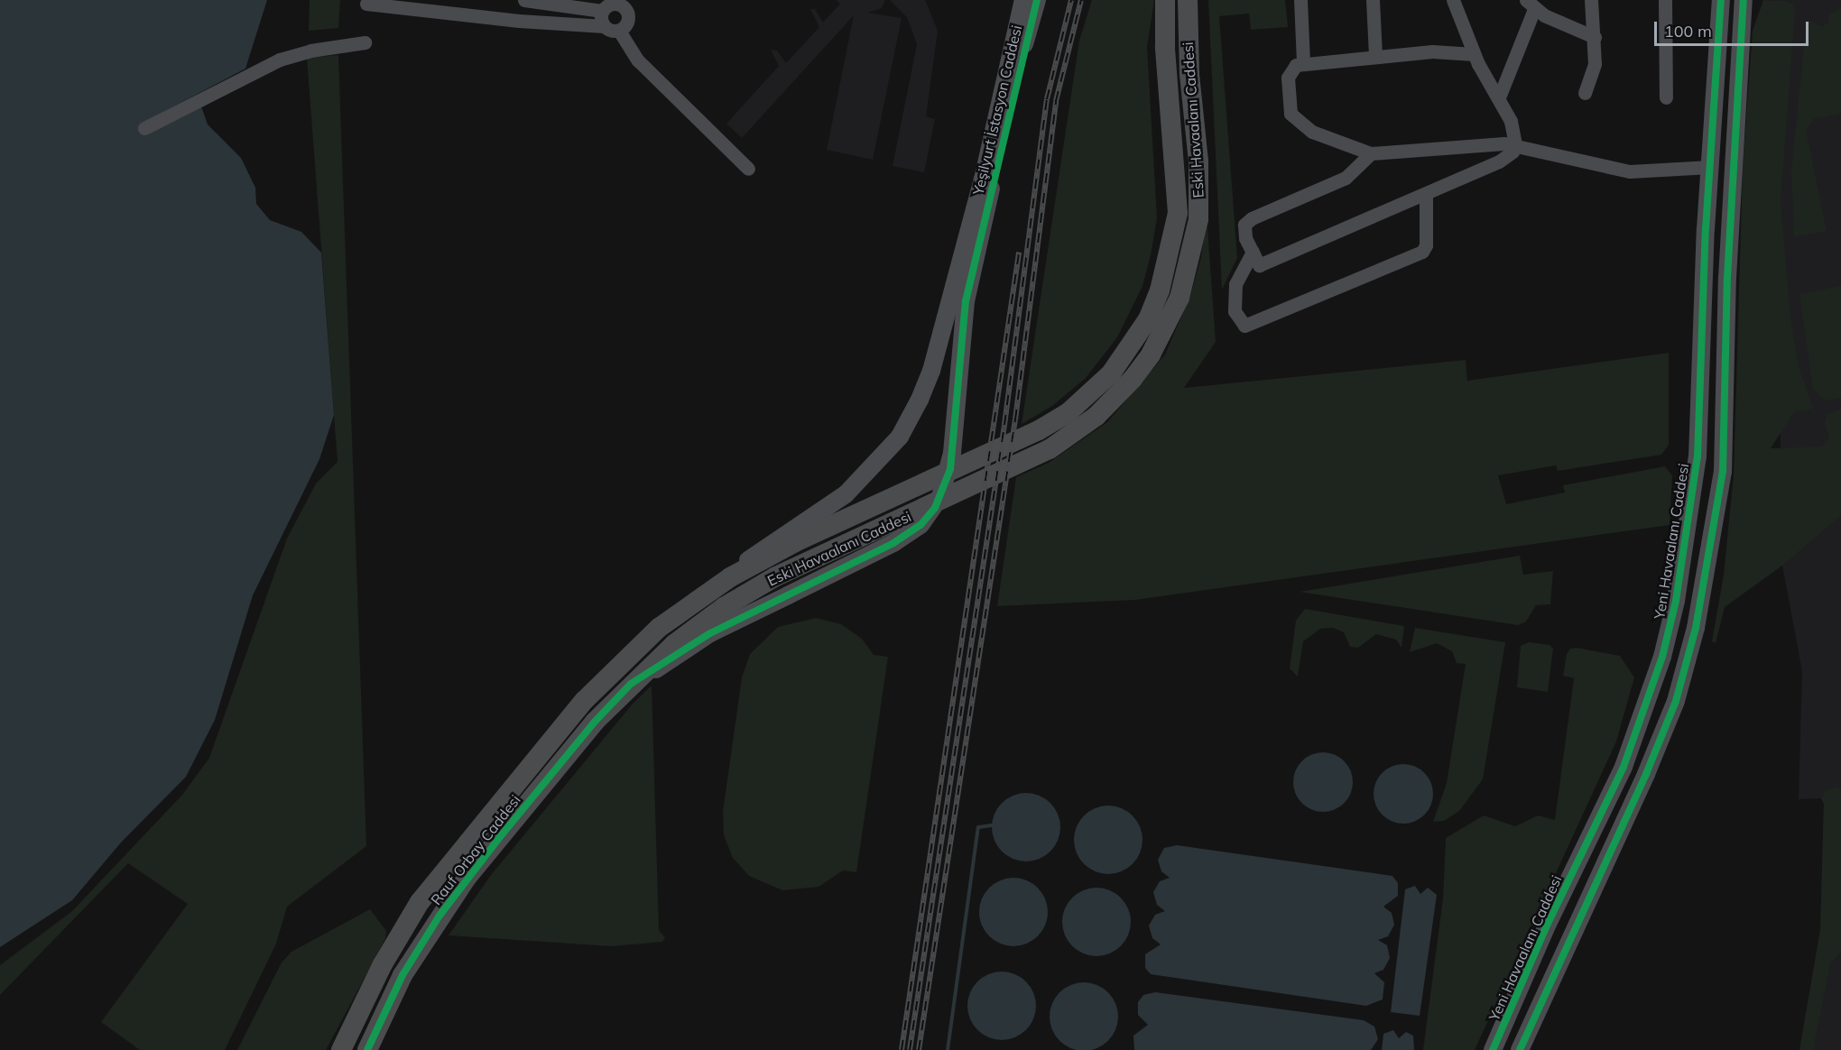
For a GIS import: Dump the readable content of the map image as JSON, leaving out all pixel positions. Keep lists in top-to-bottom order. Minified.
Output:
{"streets":{"highway":["Eski Havaalanı Caddesi","Rauf Orbay Caddesi"],"main road":["Yeşilyurt İstasyon Caddesi","Yeni Havaalanı Caddesi"]},"crossings":[["Yeşilyurt İstasyon Caddesi","Eski Havaalanı Caddesi"],["Yeşilyurt İstasyon Caddesi","Rauf Orbay Caddesi"],["Eski Havaalanı Caddesi","Rauf Orbay Caddesi"]],"scale_bar":"100 m"}
